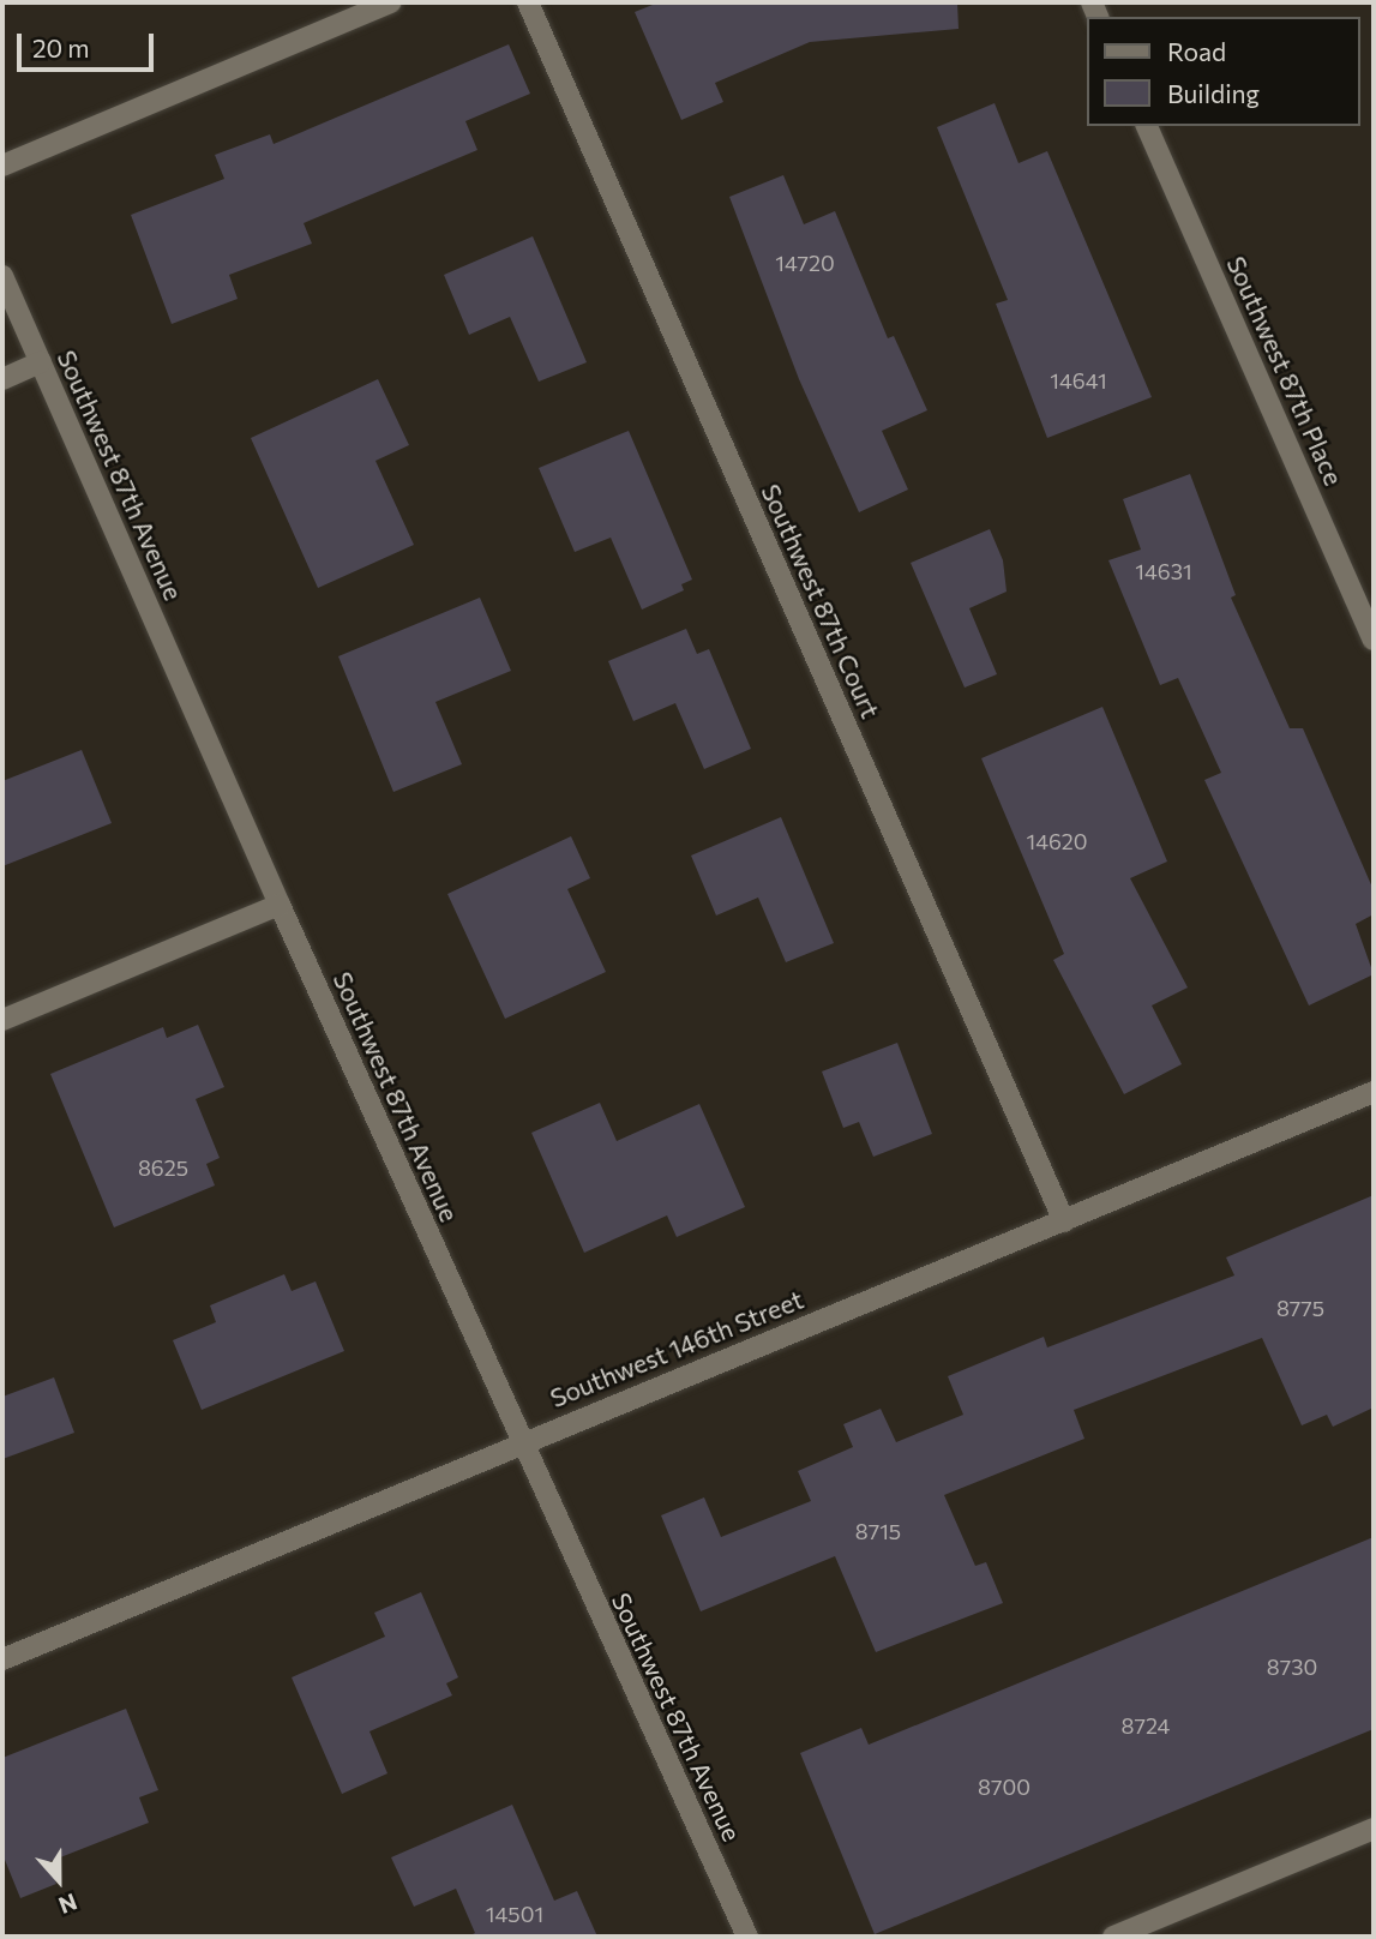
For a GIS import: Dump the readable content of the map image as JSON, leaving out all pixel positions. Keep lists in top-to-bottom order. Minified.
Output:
{"streets":{"street":["Southwest 87th Place","Southwest 87th Avenue","Southwest 87th Court","Southwest 146th Street"]},"crossings":[["Southwest 87th Avenue","Southwest 146th Street"],["Southwest 87th Court","Southwest 146th Street"]],"house_numbers":["14720","14641","14631","14620","8625","8775","8715","8730","8724","8700","14501"],"legend":["Road","Building"],"scale_bar":"20 m","north":"bottom"}
